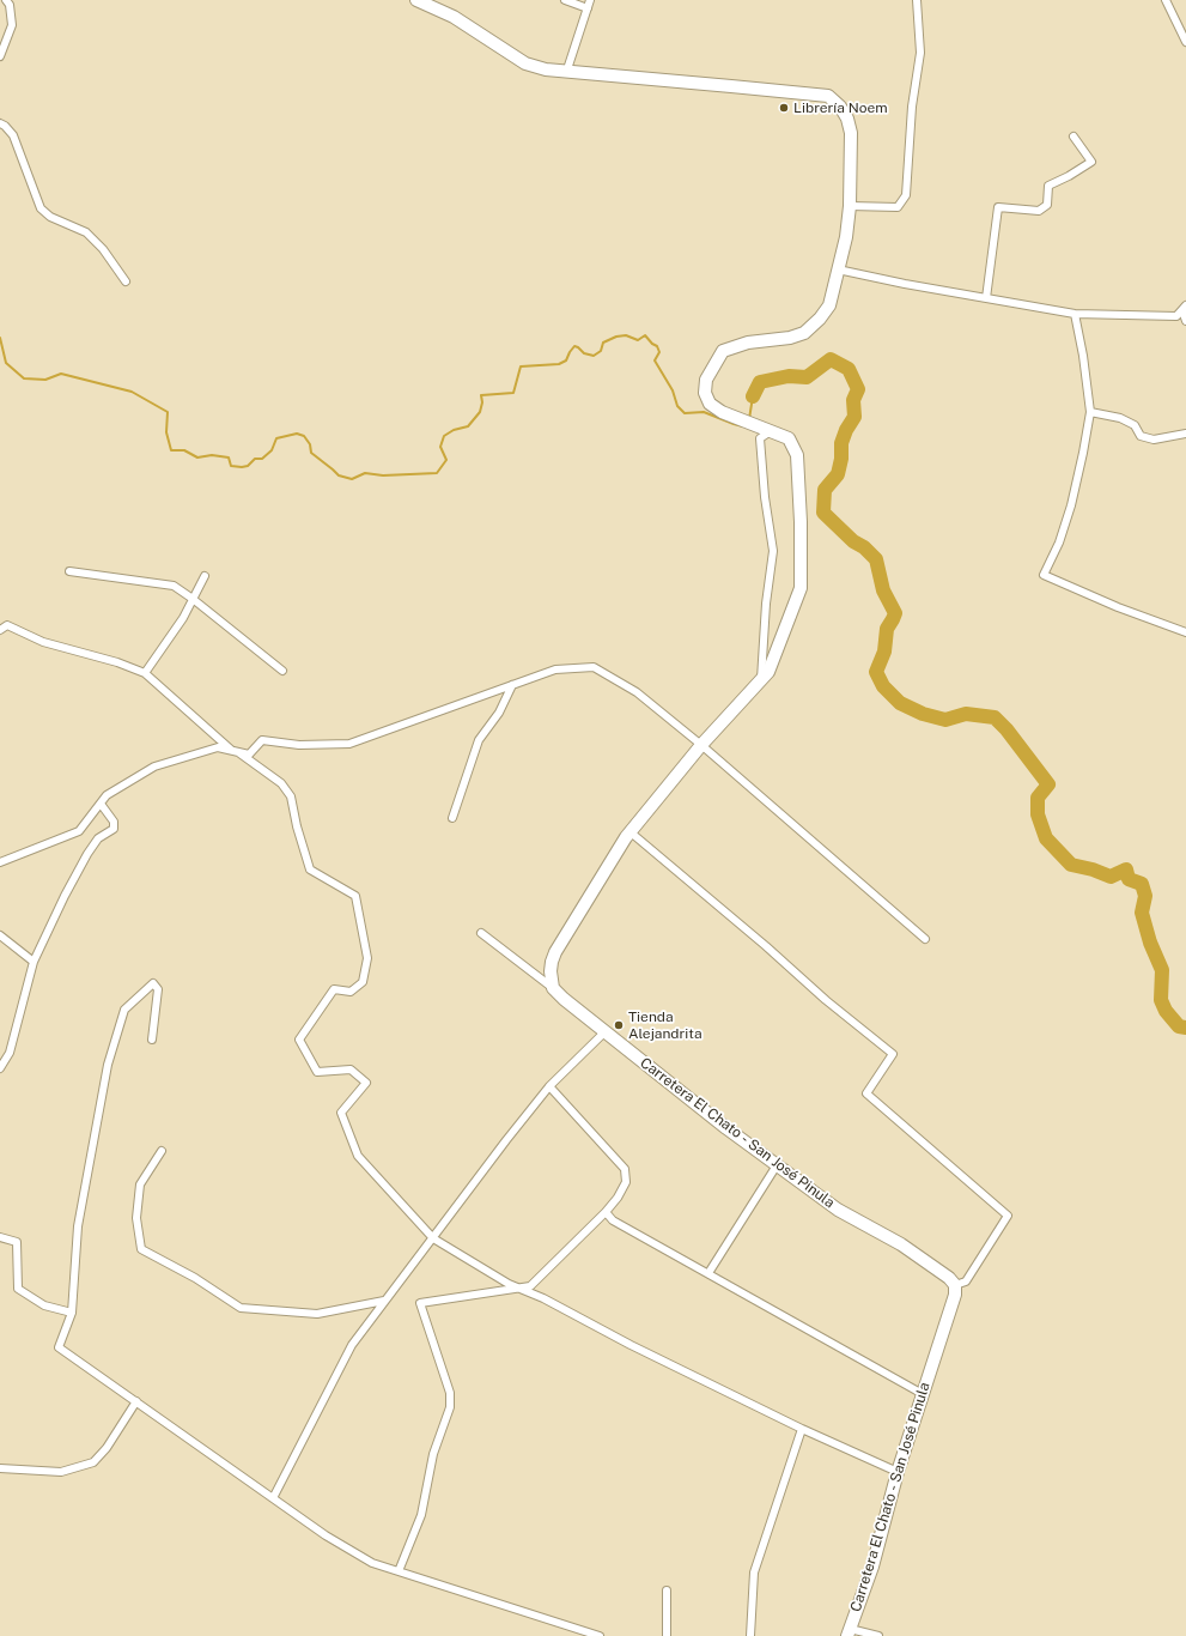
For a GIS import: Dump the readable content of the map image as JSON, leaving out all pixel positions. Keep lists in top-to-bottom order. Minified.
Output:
{"streets":{"main road":["Carretera El Chato - San José Pinula"]},"places":["Librería Noem","Tienda Alejandrita"]}
